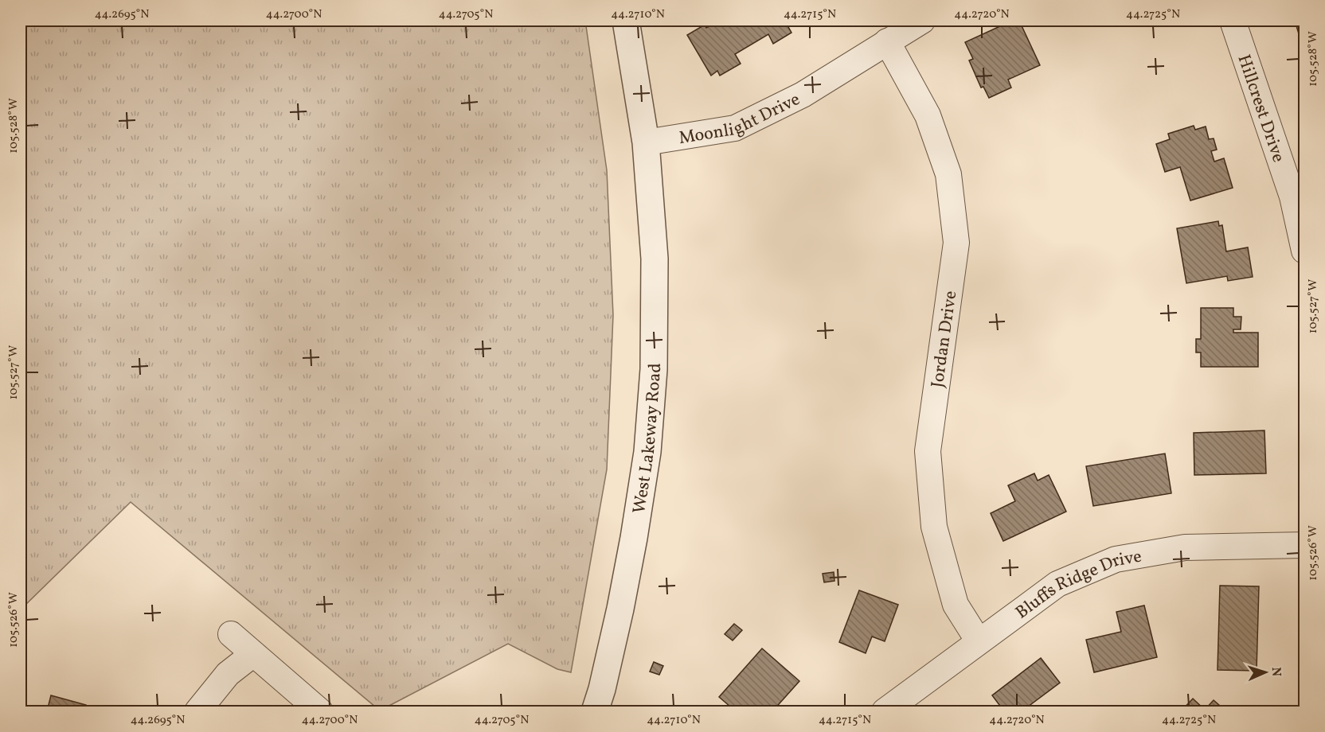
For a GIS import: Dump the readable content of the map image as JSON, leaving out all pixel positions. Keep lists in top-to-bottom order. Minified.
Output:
{"streets":{"street":["Hillcrest Drive","Moonlight Drive","Jordan Drive","West Lakeway Road","Bluffs Ridge Drive"]},"crossings":[["Moonlight Drive","Jordan Drive"],["Moonlight Drive","West Lakeway Road"],["Jordan Drive","Bluffs Ridge Drive"]],"north":"right","coordinates":["44.2695°N","44.2700°N","44.2705°N","44.2710°N","44.2715°N","44.2720°N","44.2725°N","105.528°W","105.527°W","105.526°W"]}
